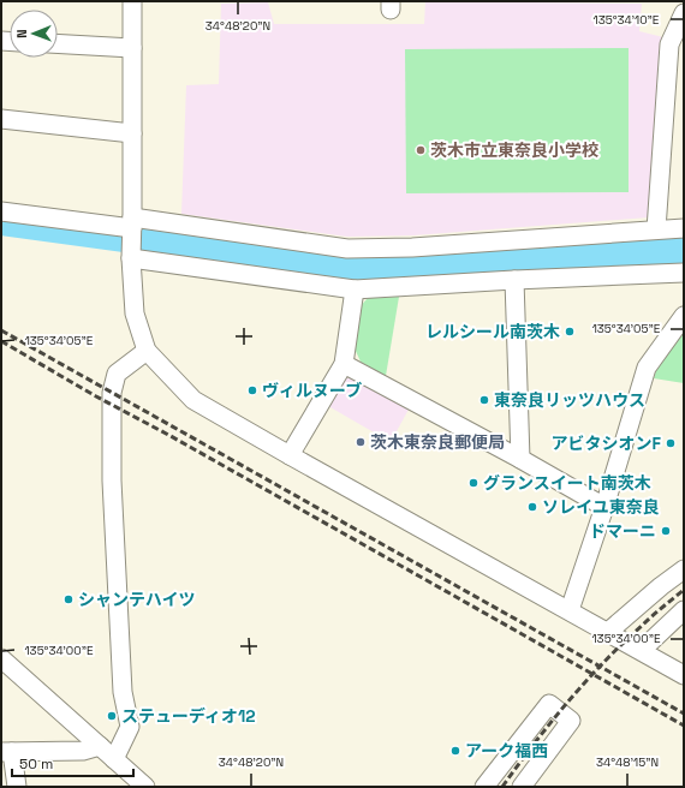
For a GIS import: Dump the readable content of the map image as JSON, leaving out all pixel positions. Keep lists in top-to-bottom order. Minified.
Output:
{"places":["茨木市立東奈良小学校","レルシール南茨木","ヴィルヌーブ","東奈良リッツハウス","茨木東奈良郵便局","アビタシオンF","グランスイート南茨木","ソレイユ東奈良","ドマーニ","シャンテハイツ","ステューディオ12","アーク福西"],"scale_bar":"50 m","north":"left","coordinates":["135°34'10\"E","34°48'20\"N","135°34'05\"E","135°34'00\"E","34°48'15\"N"]}
